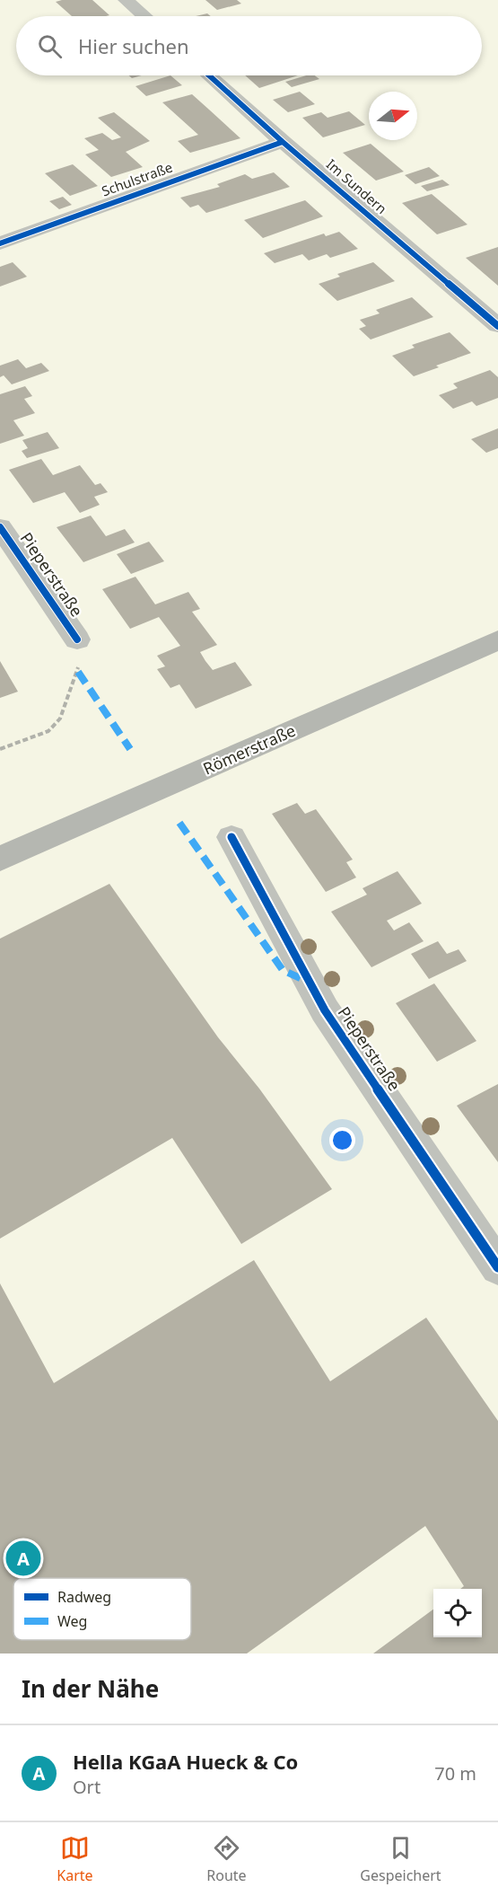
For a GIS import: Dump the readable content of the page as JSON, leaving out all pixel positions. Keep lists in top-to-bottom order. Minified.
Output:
{"streets":{"main road":["Römerstraße"],"street":["Schulstraße","Im Sundern","Pieperstraße"]},"crossings":[["Schulstraße","Im Sundern"]],"legend":["Radweg","Weg"],"north":"right","page":{"search":"Hier suchen","pins":"A","heading":"In der Nähe","list":[{"mark":"A","name":"Hella KGaA Hueck & Co","note":"Ort","value":"70 m"}],"nav":["Karte","Route","Gespeichert"]}}
